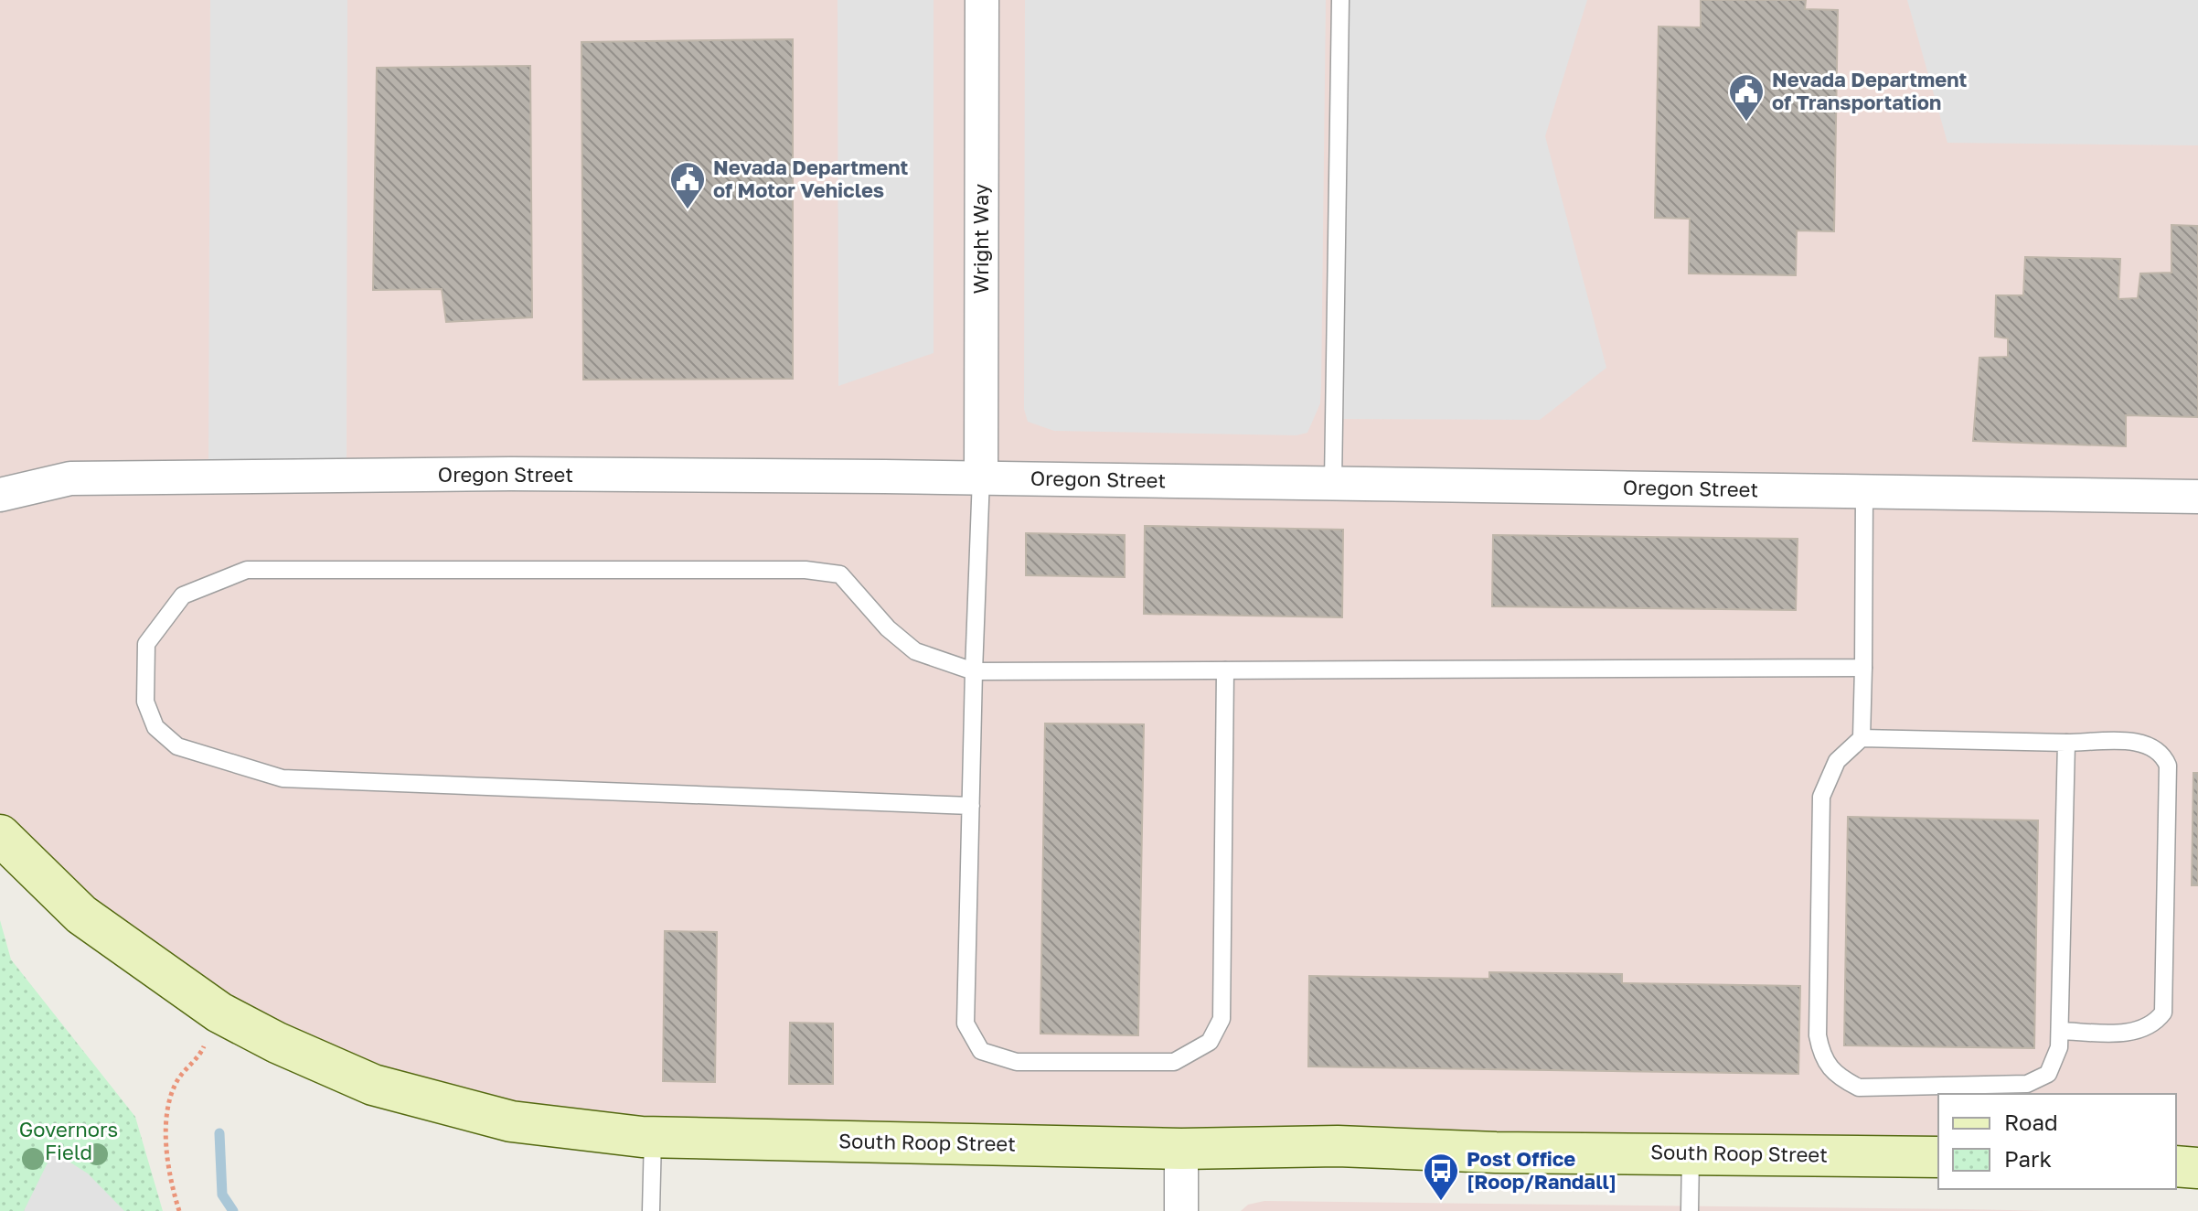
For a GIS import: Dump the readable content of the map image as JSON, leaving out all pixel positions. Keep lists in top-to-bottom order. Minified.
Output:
{"streets":{"street":["Wright Way","Oregon Street","South Roop Street"]},"crossings":[["Wright Way","Oregon Street"]],"parks":["Governors Field"],"places":{"public building":["Nevada Department of Transportation","Nevada Department of Motor Vehicles"],"bus stop":["Post Office [Roop/Randall]"]},"legend":["Road","Park"]}
